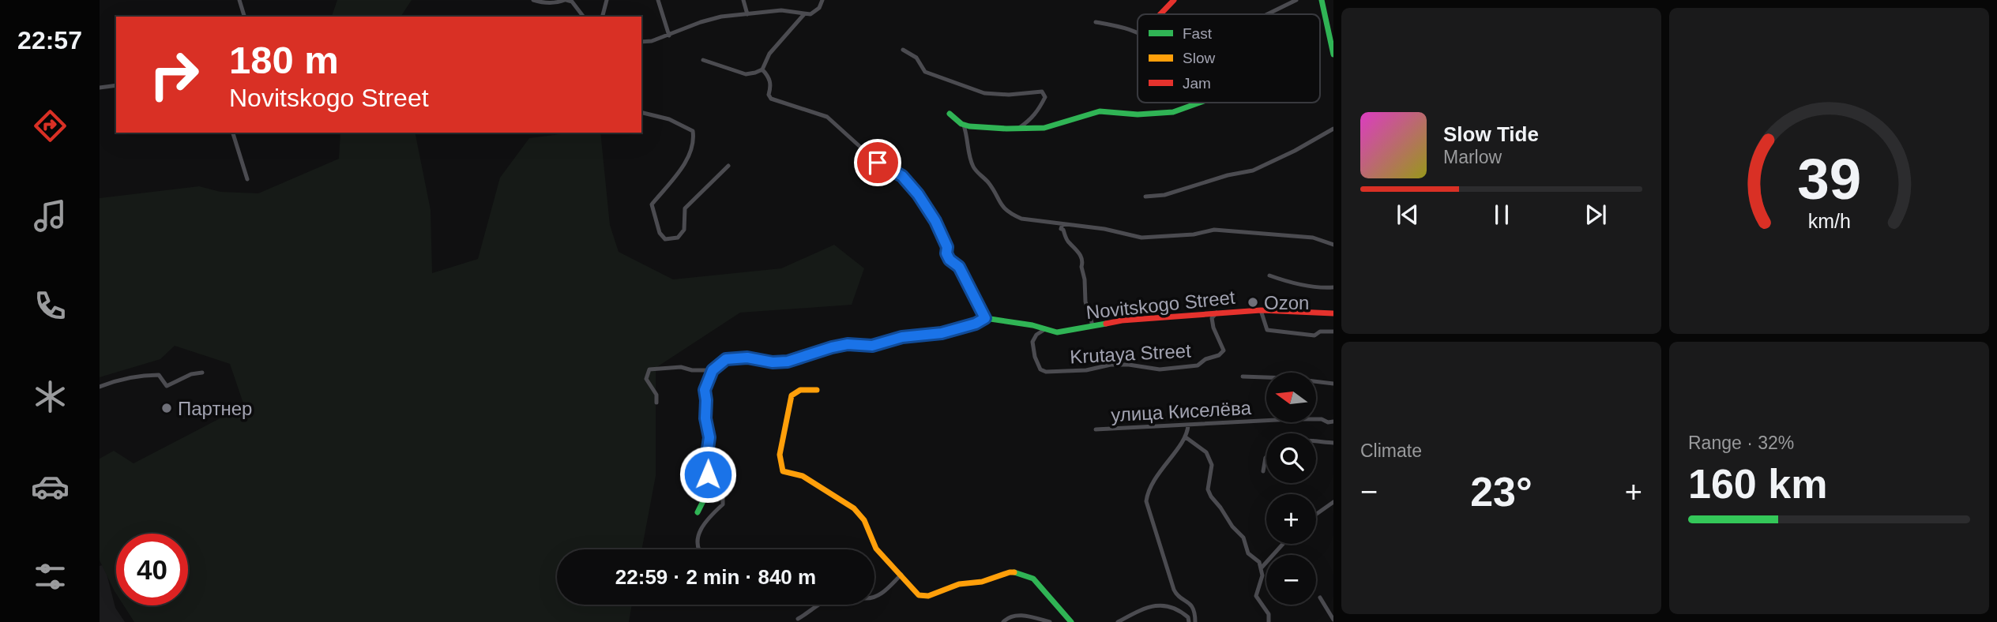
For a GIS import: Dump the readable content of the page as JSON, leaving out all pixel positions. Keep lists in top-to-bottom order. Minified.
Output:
{"streets":{"street":["Novitskogo Street","Krutaya Street","улица Киселёва"]},"crossings":[["Novitskogo Street","Krutaya Street"]],"places":["Ozon","Партнер"],"legend":["Fast","Slow","Jam"],"north":"left","page":{"tabs":"22:57","turn":["180 m","Novitskogo Street"],"song":["Slow Tide","Marlow"],"tile":["Climate",["Range · 32%","160 km"]],"map_buttons":["+","−"],"heat":["−","23°","+"],"limit":"40","trip":"22:59 · 2 min · 840 m","gauge":["39","km/h"]}}
